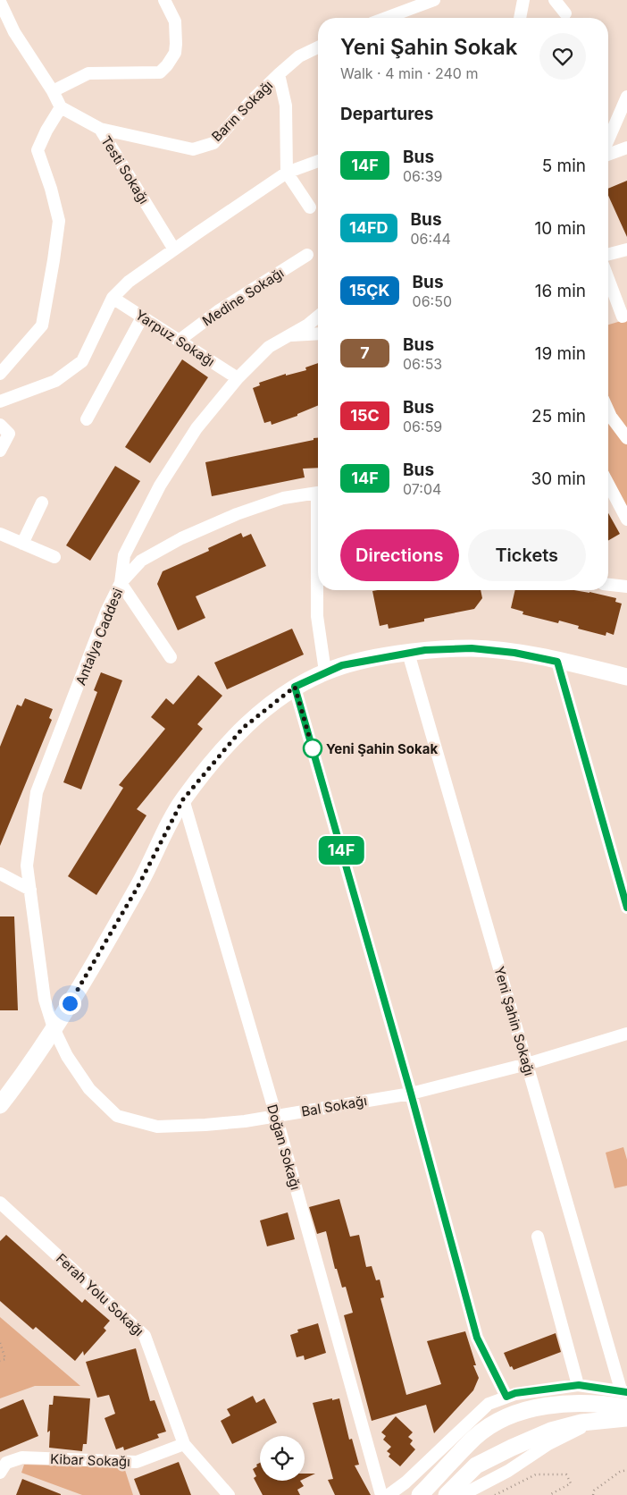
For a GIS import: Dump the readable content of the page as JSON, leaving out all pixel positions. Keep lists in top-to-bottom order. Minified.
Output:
{"streets":{"street":["Barın Sokağı","Testi Sokağı","Medine Sokağı","Yarpuz Sokağı","Antalya Caddesi","Yeni Şahin Sokağı","Bal Sokağı","Doğan Sokağı","Ferah Yolu Sokağı","Kibar Sokağı"]},"crossings":[["Barın Sokağı","Testi Sokağı"],["Medine Sokağı","Yarpuz Sokağı"],["Yarpuz Sokağı","Antalya Caddesi"],["Antalya Caddesi","Bal Sokağı"],["Yeni Şahin Sokağı","Bal Sokağı"],["Bal Sokağı","Doğan Sokağı"],["Ferah Yolu Sokağı","Kibar Sokağı"]],"places":["Yeni Şahin Sokak"],"lines":["bus line 14F"],"page":{"on_map":"14F","heading":[["Yeni Şahin Sokak","Walk · 4 min · 240 m"],"Departures"],"list":[{"mark":"14F","name":"Bus","note":"06:39","value":"5 min"},{"mark":"14FD","name":"Bus","note":"06:44","value":"10 min"},{"mark":"15ÇK","name":"Bus","note":"06:50","value":"16 min"},{"mark":"7","name":"Bus","note":"06:53","value":"19 min"},{"mark":"15C","name":"Bus","note":"06:59","value":"25 min"},{"mark":"14F","name":"Bus","note":"07:04","value":"30 min"}],"buttons":["Directions","Tickets"]}}
